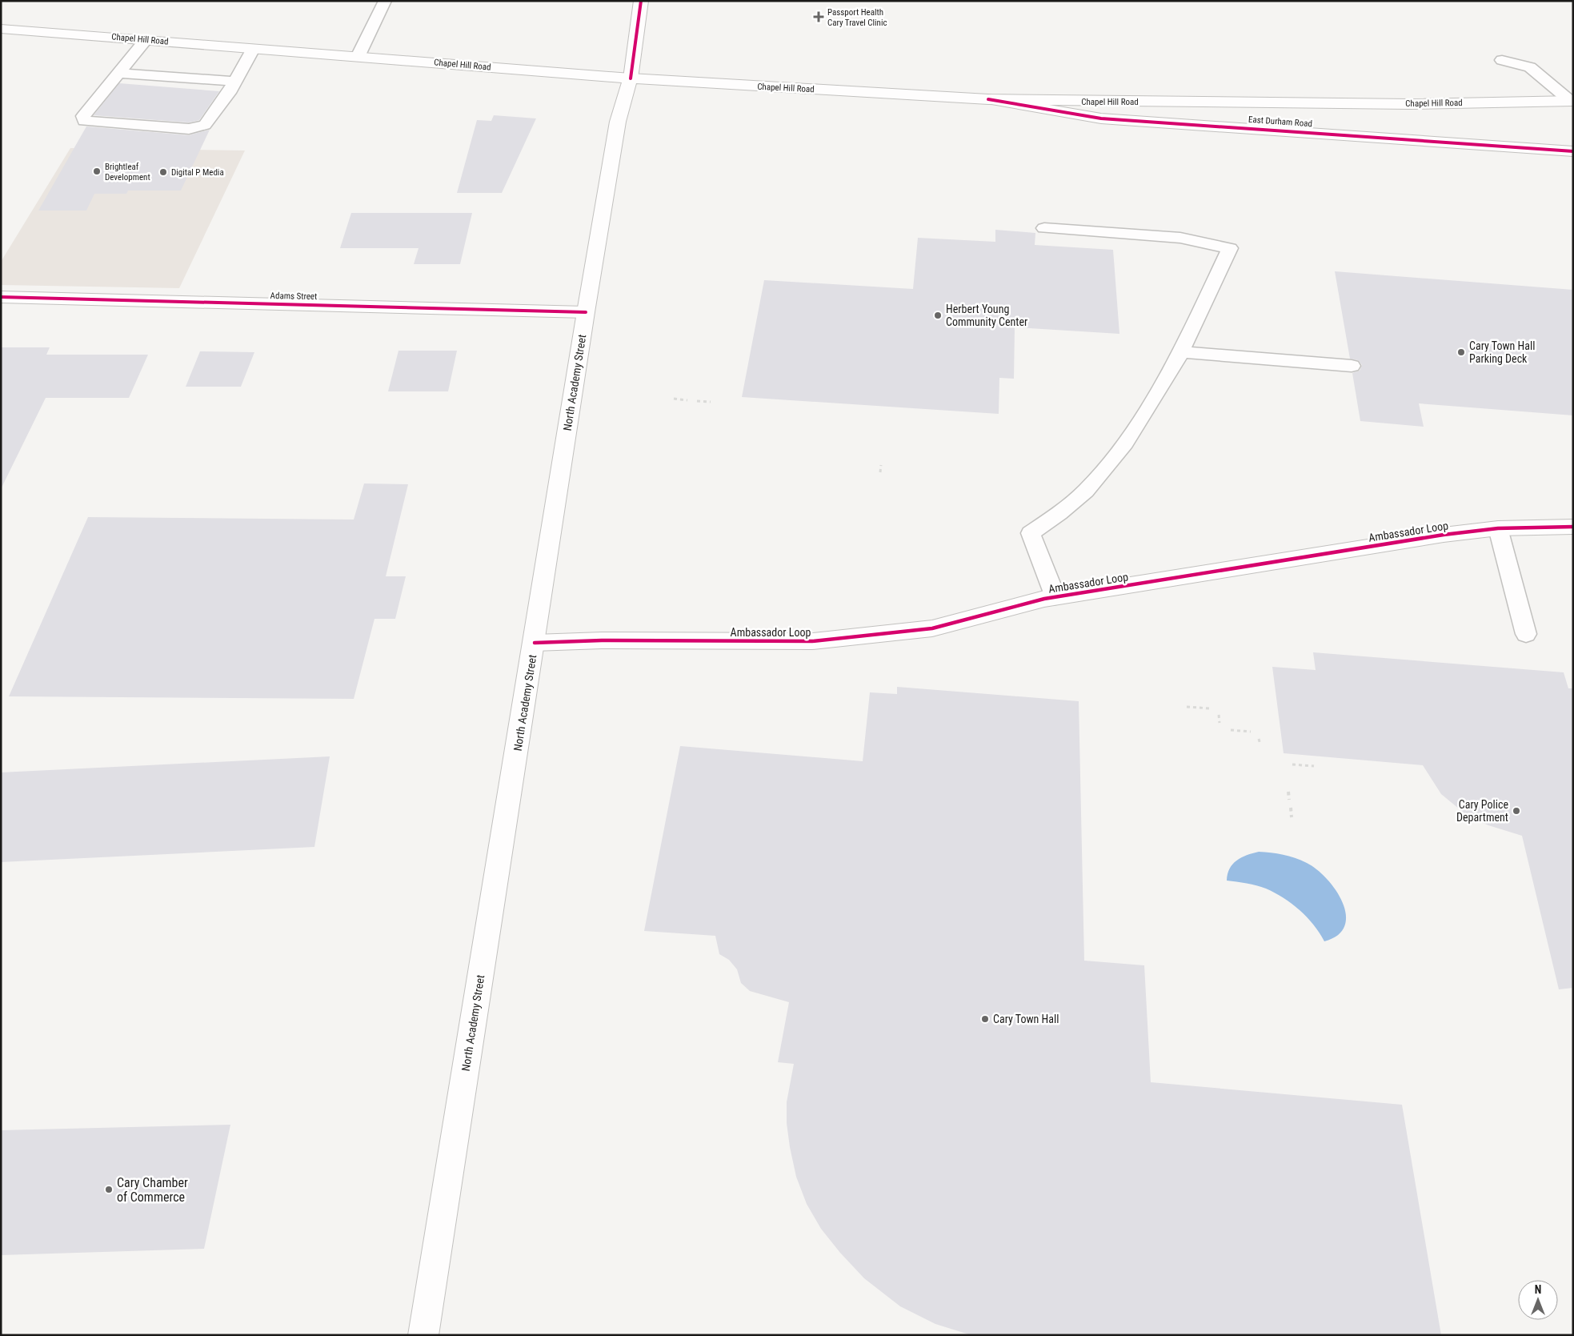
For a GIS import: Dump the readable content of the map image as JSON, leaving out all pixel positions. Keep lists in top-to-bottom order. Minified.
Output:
{"streets":{"main road":["Chapel Hill Road","East Durham Road","Adams Street","North Academy Street","Ambassador Loop"]},"crossings":[["Chapel Hill Road","East Durham Road"],["Chapel Hill Road","North Academy Street"],["Adams Street","North Academy Street"],["North Academy Street","Ambassador Loop"]],"places":{"health":["Passport Health Cary Travel Clinic"],"other":["Brightleaf Development","Digital P Media","Herbert Young Community Center","Cary Town Hall Parking Deck","Cary Police Department","Cary Town Hall","Cary Chamber of Commerce"]},"north":"top"}
